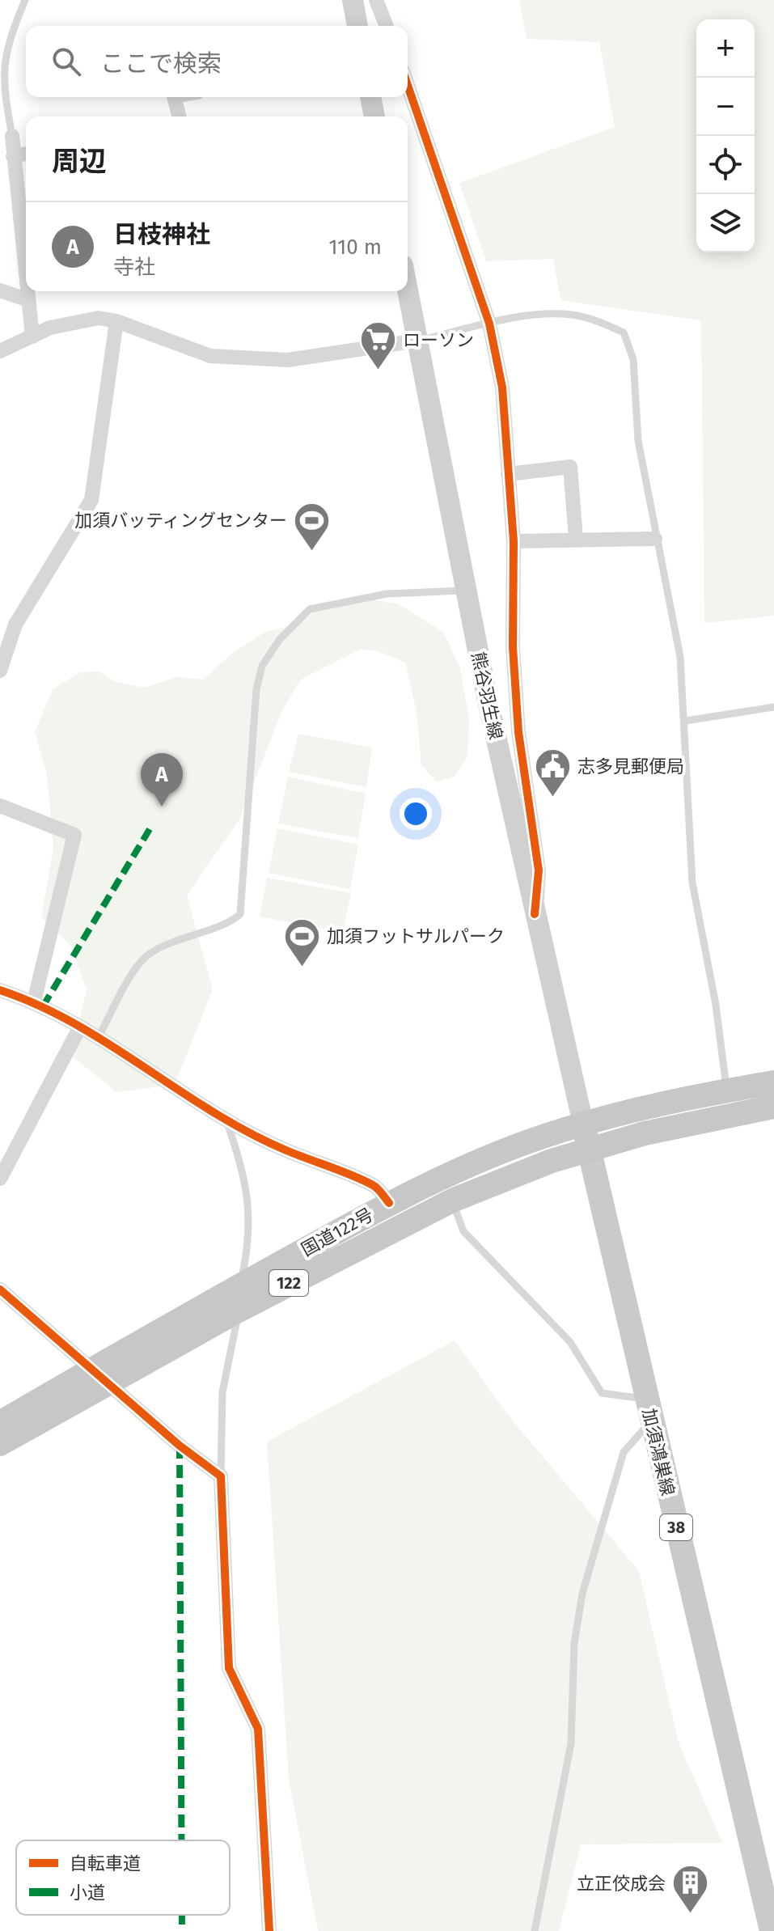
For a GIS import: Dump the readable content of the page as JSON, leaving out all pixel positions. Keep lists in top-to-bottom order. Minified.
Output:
{"streets":{"highway":["国道122号","122"],"main road":["熊谷羽生線","加須鴻巣線","38"]},"crossings":[["熊谷羽生線","国道122号"],["熊谷羽生線","加須鴻巣線"],["国道122号","加須鴻巣線"]],"places":{"supermarket":["ローソン"],"sports":["加須バッティングセンター","加須フットサルパーク"],"public building":["志多見郵便局"],"building":["立正佼成会"]},"legend":["自転車道","小道"],"page":{"map_buttons":["+","−"],"search":"ここで検索","heading":"周辺","list":[{"mark":"A","name":"日枝神社","note":"寺社","value":"110 m"}],"pins":"A"}}
